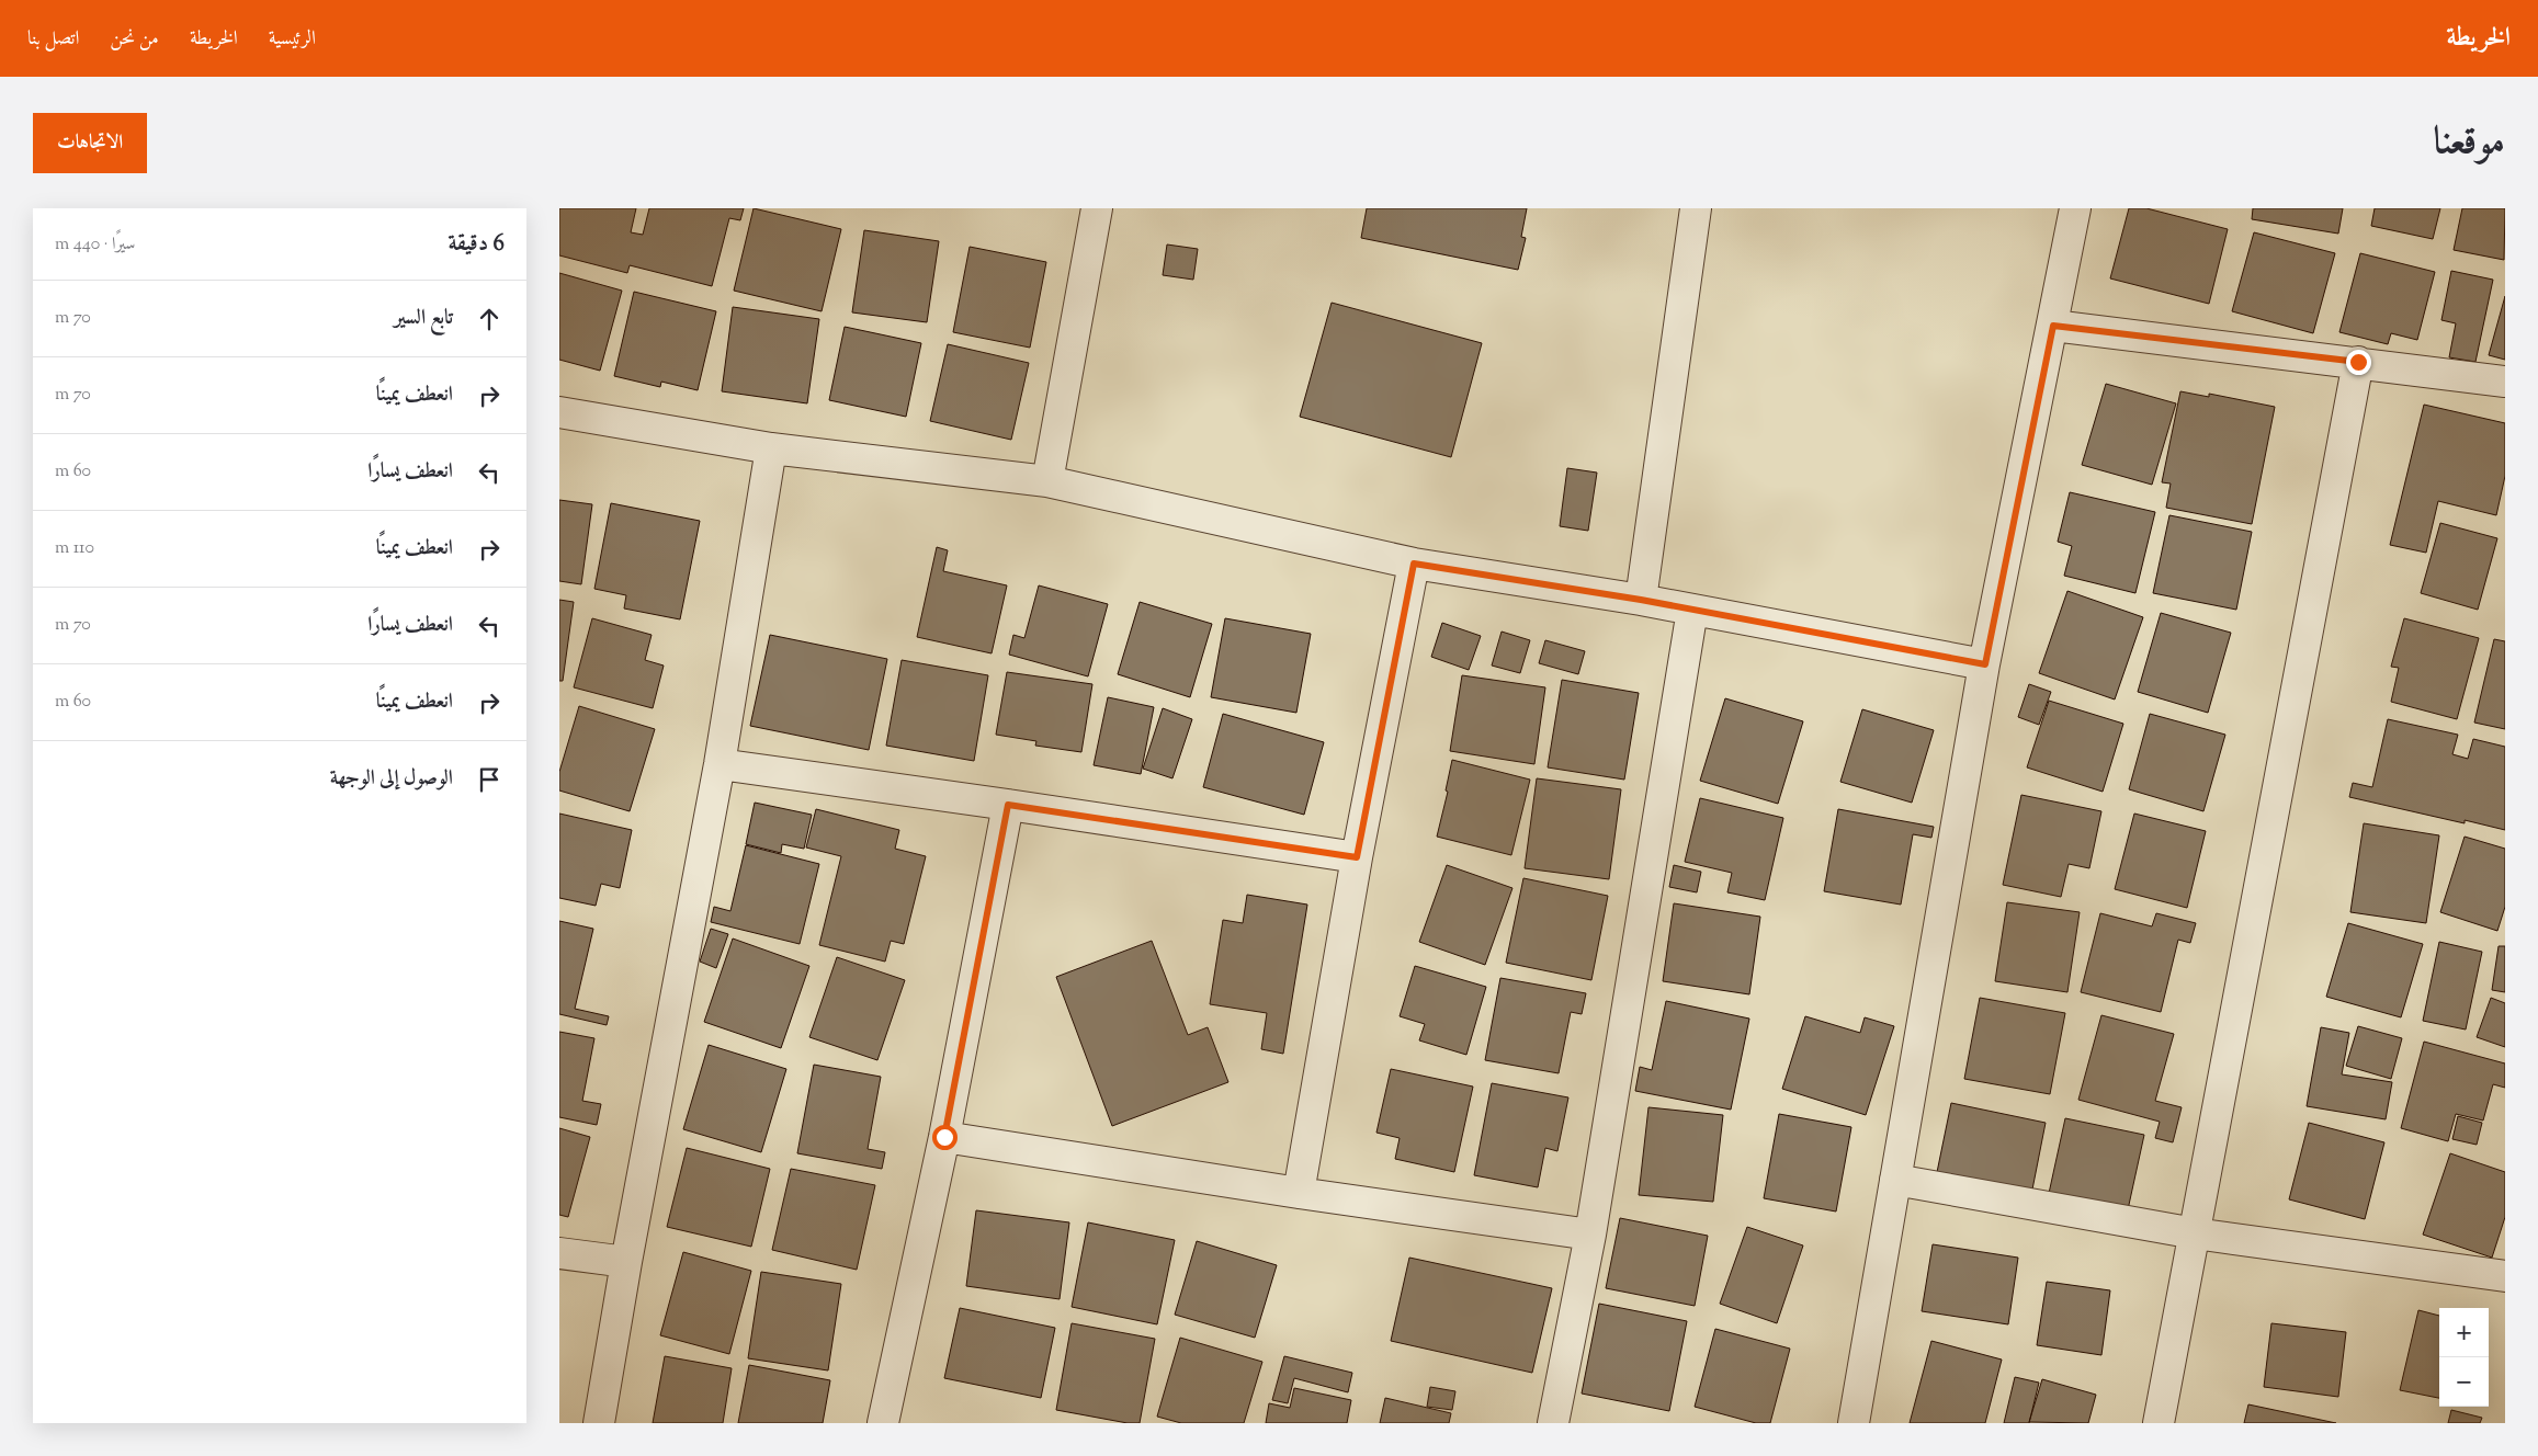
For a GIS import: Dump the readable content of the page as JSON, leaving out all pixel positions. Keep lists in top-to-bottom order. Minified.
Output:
{"page":{"header":"الخريطة","nav":["الرئيسية","الخريطة","من نحن","اتصل بنا"],"title":"موقعنا","buttons":"الاتجاهات","heading":["6 دقيقة","سيرًا · 440 m"],"list":[["تابع السير","70 m"],["انعطف يمينًا","70 m"],["انعطف يسارًا","60 m"],["انعطف يمينًا","110 m"],["انعطف يسارًا","70 m"],["انعطف يمينًا","60 m"],"الوصول إلى الوجهة"],"map_buttons":["+","−"]}}
